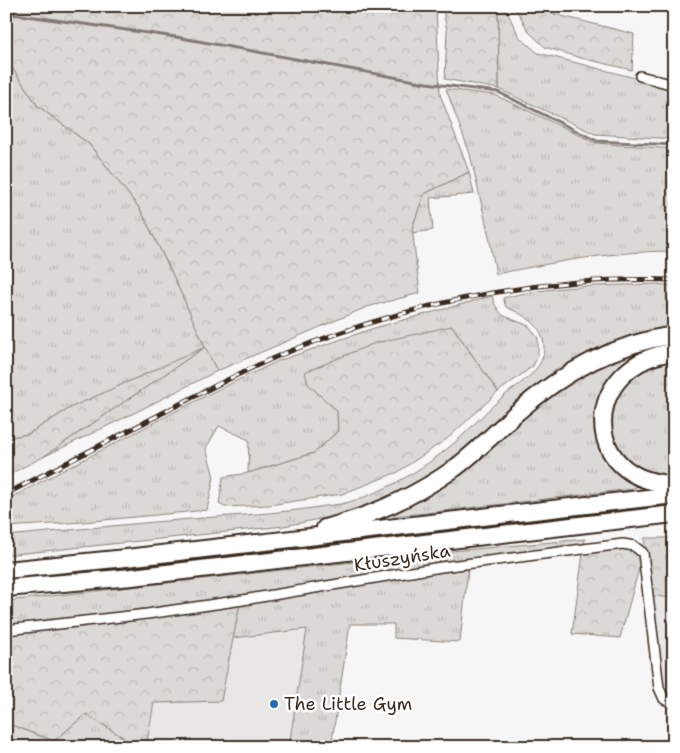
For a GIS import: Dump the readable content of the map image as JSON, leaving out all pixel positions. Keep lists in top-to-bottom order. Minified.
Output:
{"streets":{"street":["Kłuszyńska"]},"places":["The Little Gym"]}
